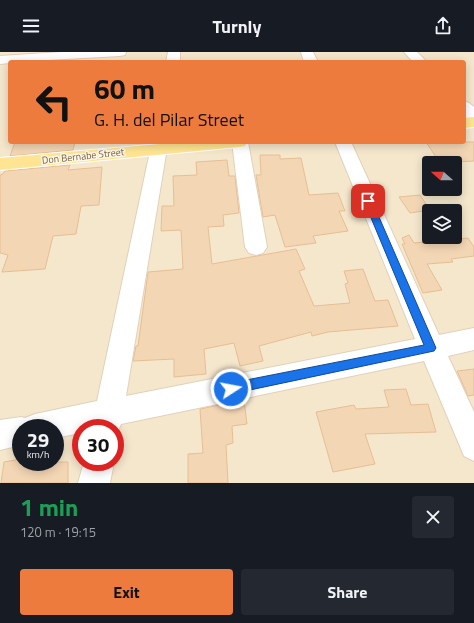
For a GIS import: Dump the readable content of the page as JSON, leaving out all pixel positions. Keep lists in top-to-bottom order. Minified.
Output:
{"streets":{"main road":["Don Bernabe Street"]},"north":"left","page":{"header":"Turnly","turn":["60 m","G. H. del Pilar Street"],"speed":"29 km/h","limit":"30","heading":["1 min","120 m · 19:15"],"buttons":["Exit","Share"]}}
